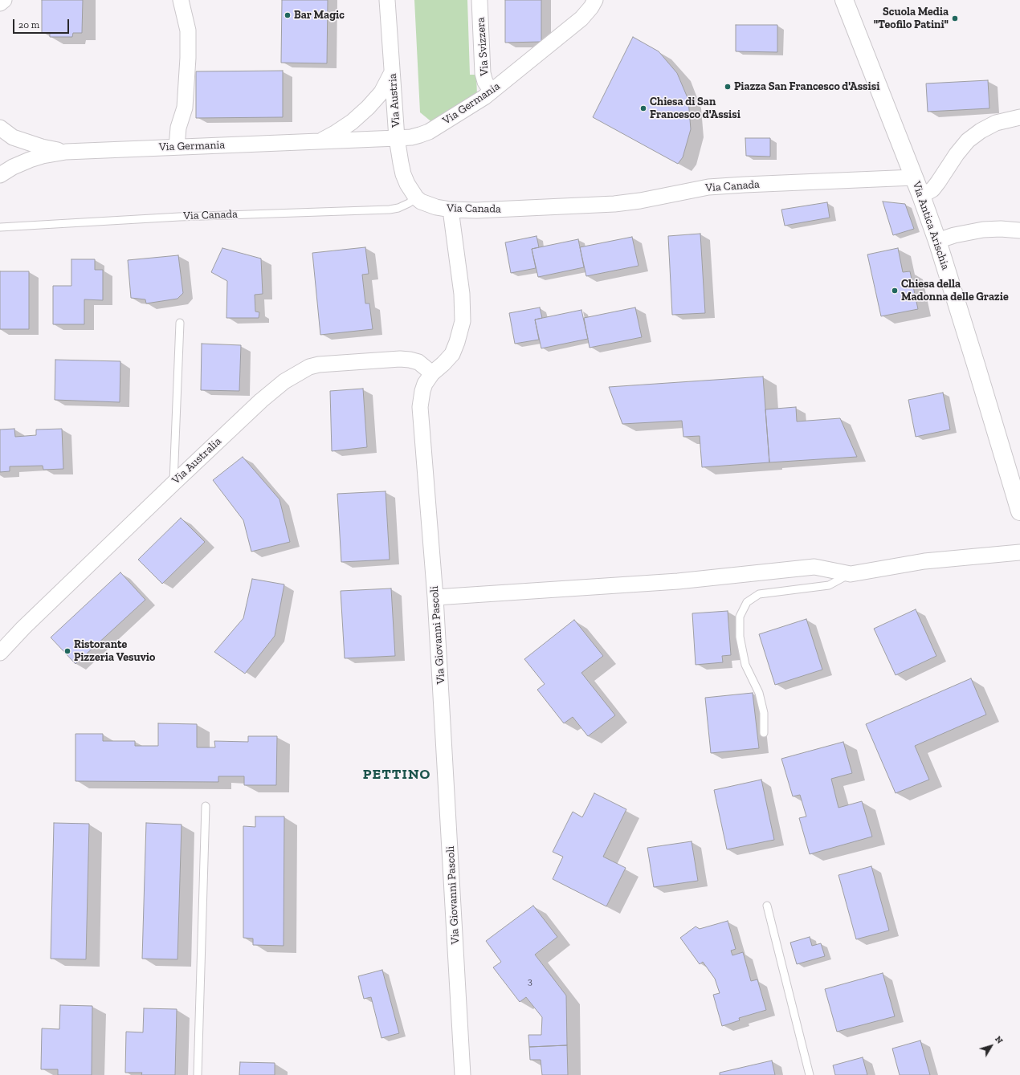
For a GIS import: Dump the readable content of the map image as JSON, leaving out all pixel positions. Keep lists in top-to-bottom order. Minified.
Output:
{"streets":{"main road":["Via Antica Arischia"],"street":["Via Svizzera","Via Austria","Via Germania","Via Canada","Via Australia","Via Giovanni Pascoli"]},"crossings":[["Via Svizzera","Via Germania"],["Via Austria","Via Germania"],["Via Austria","Via Canada"],["Via Canada","Via Antica Arischia"],["Via Canada","Via Giovanni Pascoli"],["Via Australia","Via Giovanni Pascoli"]],"districts":["PETTINO"],"places":["Bar Magic","Scuola Media \"Teofilo Patini\"","Piazza San Francesco d'Assisi","Chiesa di San Francesco d'Assisi","Chiesa della Madonna delle Grazie","Ristorante Pizzeria Vesuvio"],"house_numbers":["3"],"scale_bar":"20 m","north":"top right"}
